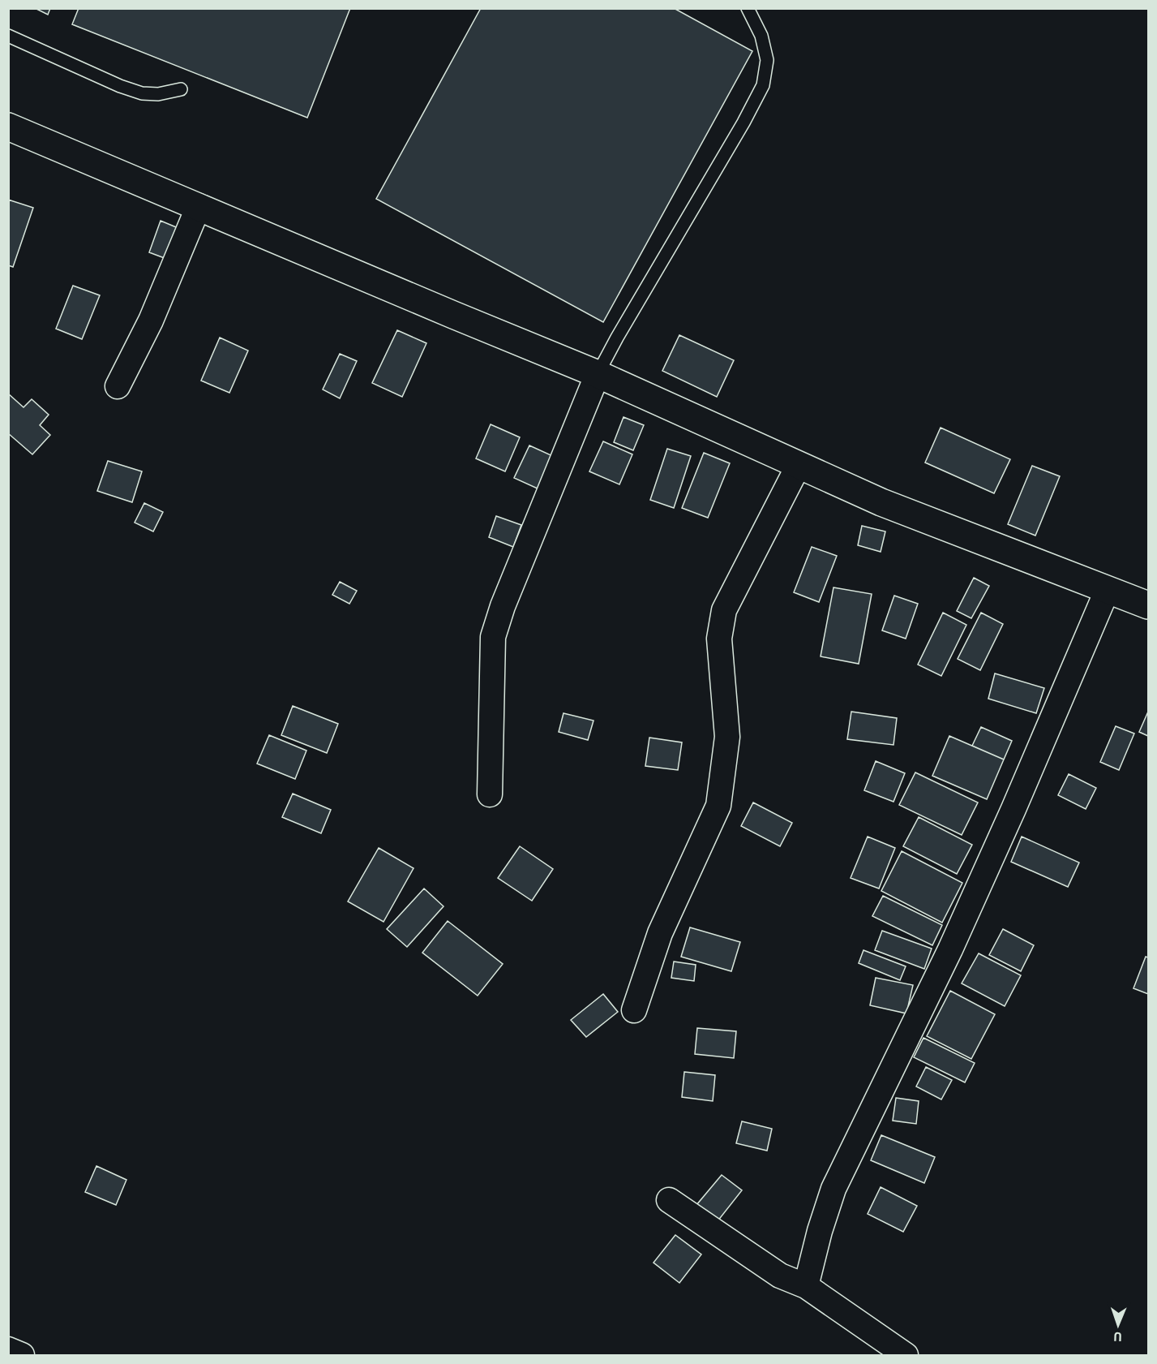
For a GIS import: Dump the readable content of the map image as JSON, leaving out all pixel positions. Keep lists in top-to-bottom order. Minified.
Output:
{"north":"bottom"}
